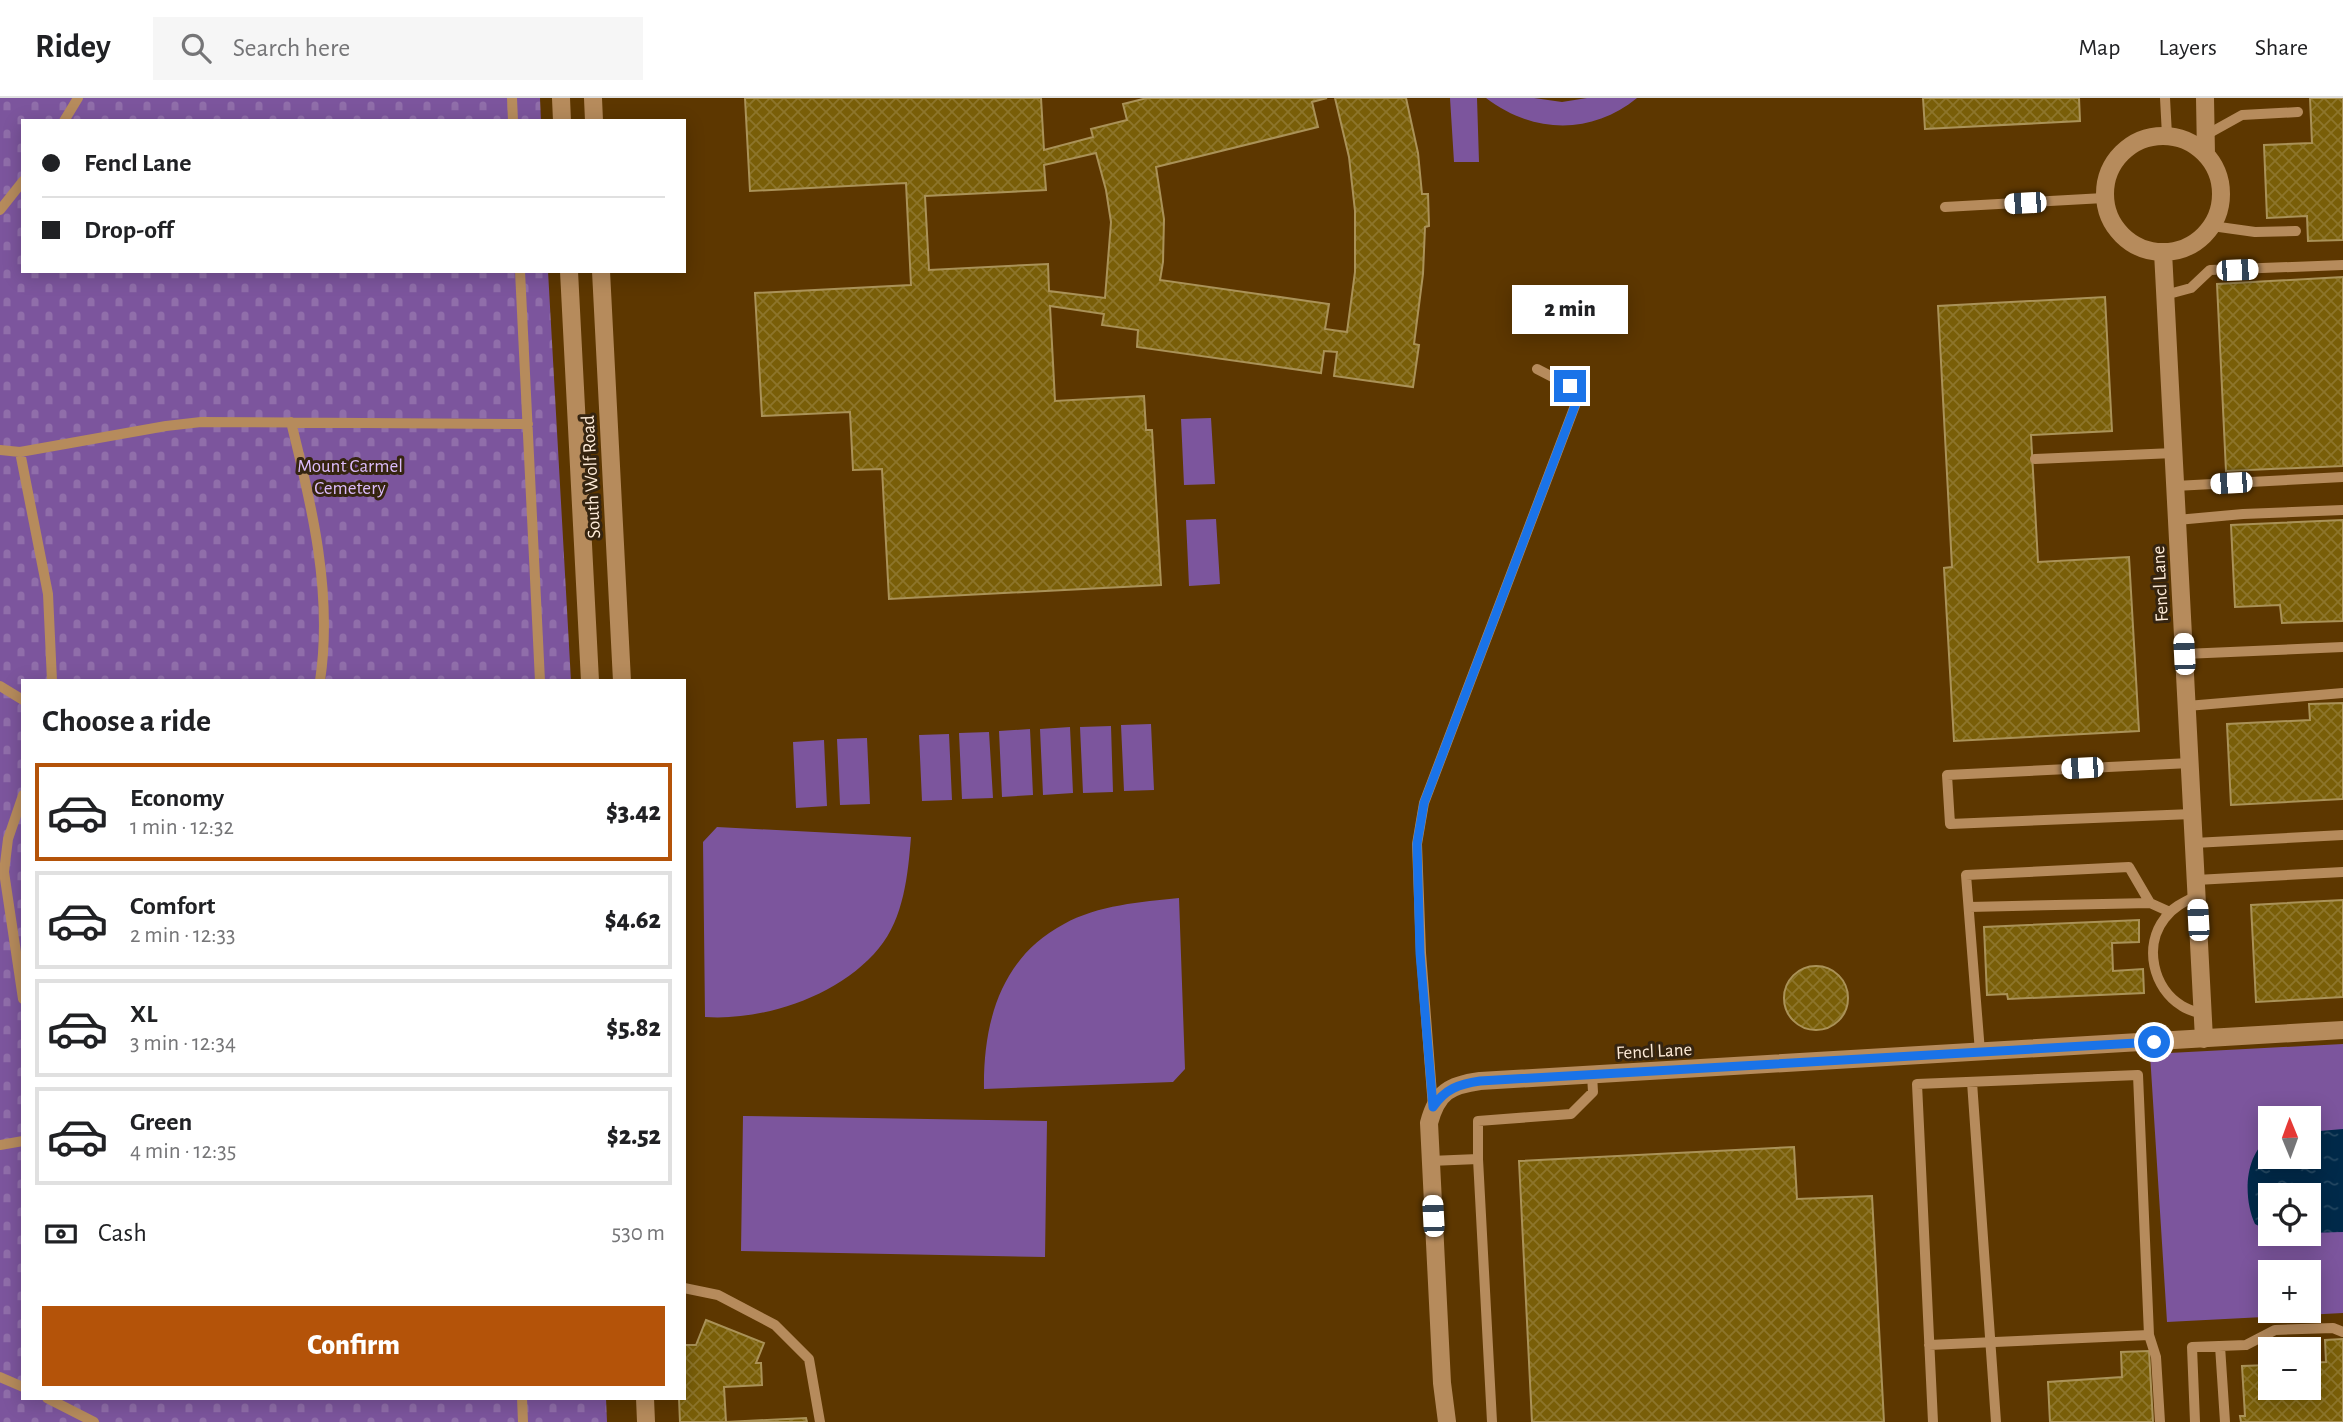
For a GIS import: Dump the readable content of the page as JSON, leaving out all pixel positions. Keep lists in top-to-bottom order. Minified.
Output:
{"streets":{"street":["South Wolf Road","Fencl Lane"]},"parks":["Mount Carmel Cemetery"],"north":"top","page":{"header":"Ridey","search":"Search here","nav":["Map","Layers","Share"],"banner":["Fencl Lane","Drop-off"],"bubble":"2 min","heading":"Choose a ride","list":[{"name":"Economy","note":"1 min · 12:32","value":"$3.42"},{"name":"Comfort","note":"2 min · 12:33","value":"$4.62"},{"name":"XL","note":"3 min · 12:34","value":"$5.82"},{"name":"Green","note":"4 min · 12:35","value":"$2.52"}],"map_buttons":["+","−"],"pay":["Cash","530 m"],"buttons":"Confirm"}}
